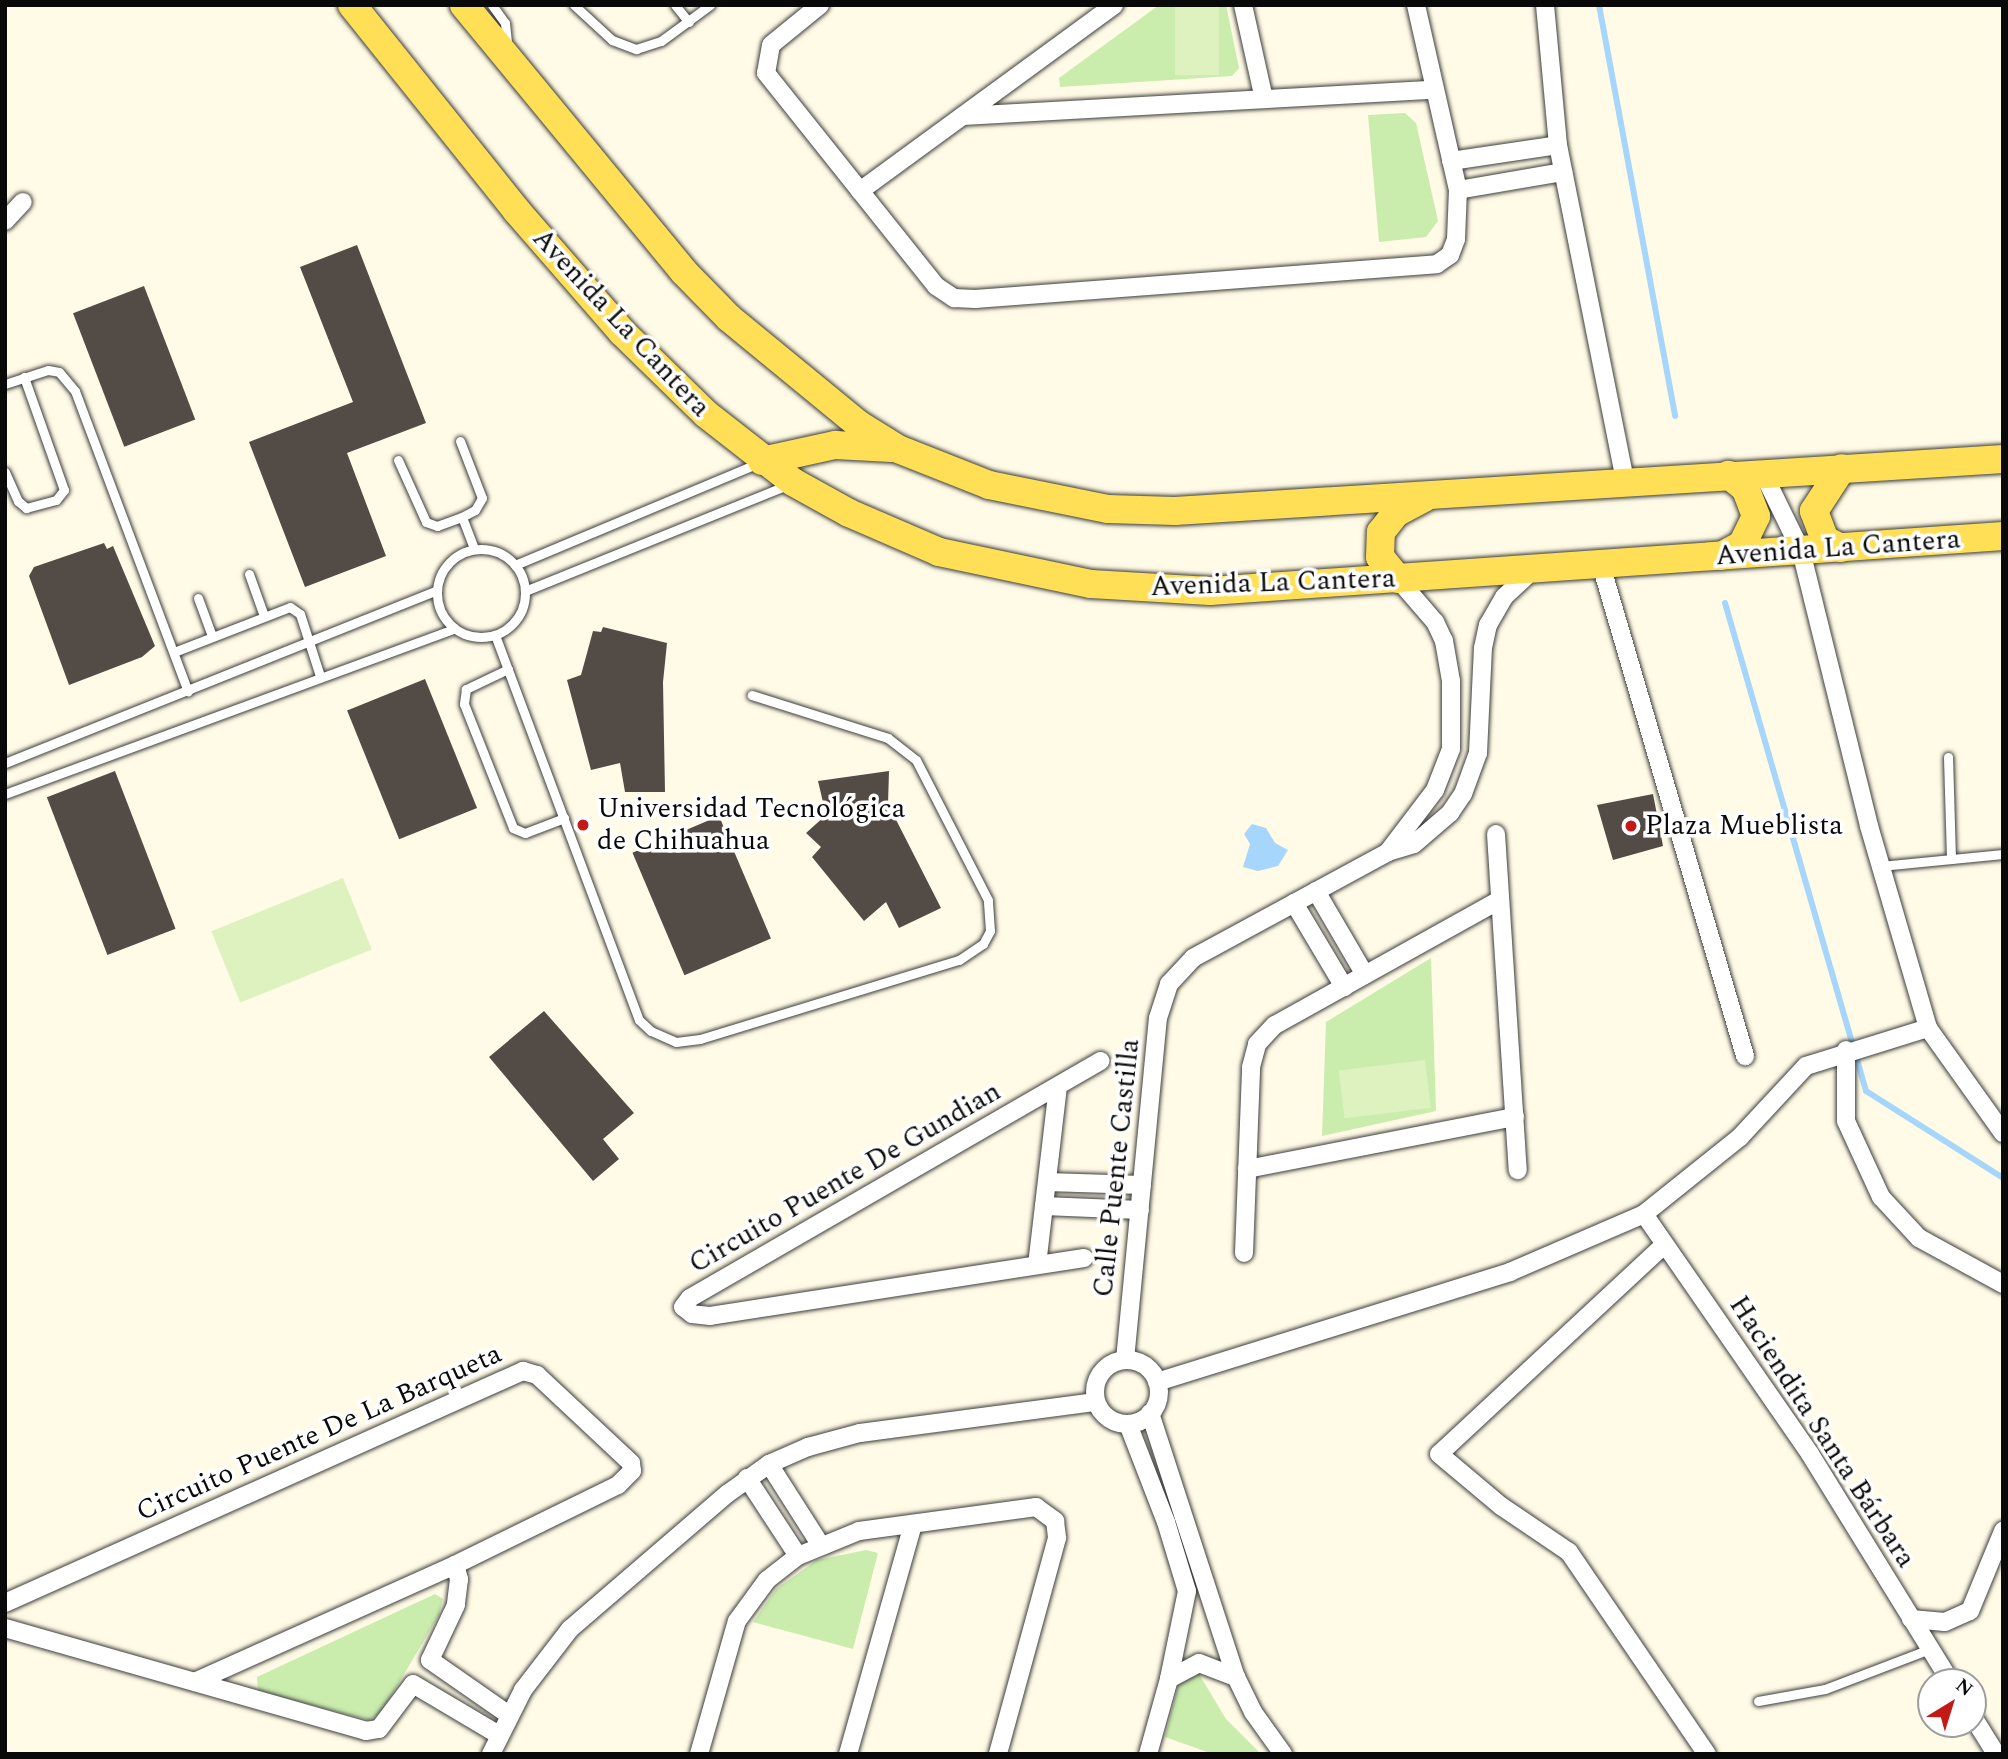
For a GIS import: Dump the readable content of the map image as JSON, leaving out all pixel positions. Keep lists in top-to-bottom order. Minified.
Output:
{"streets":{"main road":["Avenida La Cantera"],"street":["Calle Puente Castilla","Circuito Puente De Gundian","Haciendita Santa Bárbara","Circuito Puente De La Barqueta"]},"places":["Universidad Tecnológica de Chihuahua","Plaza Mueblista"],"north":"top right"}
